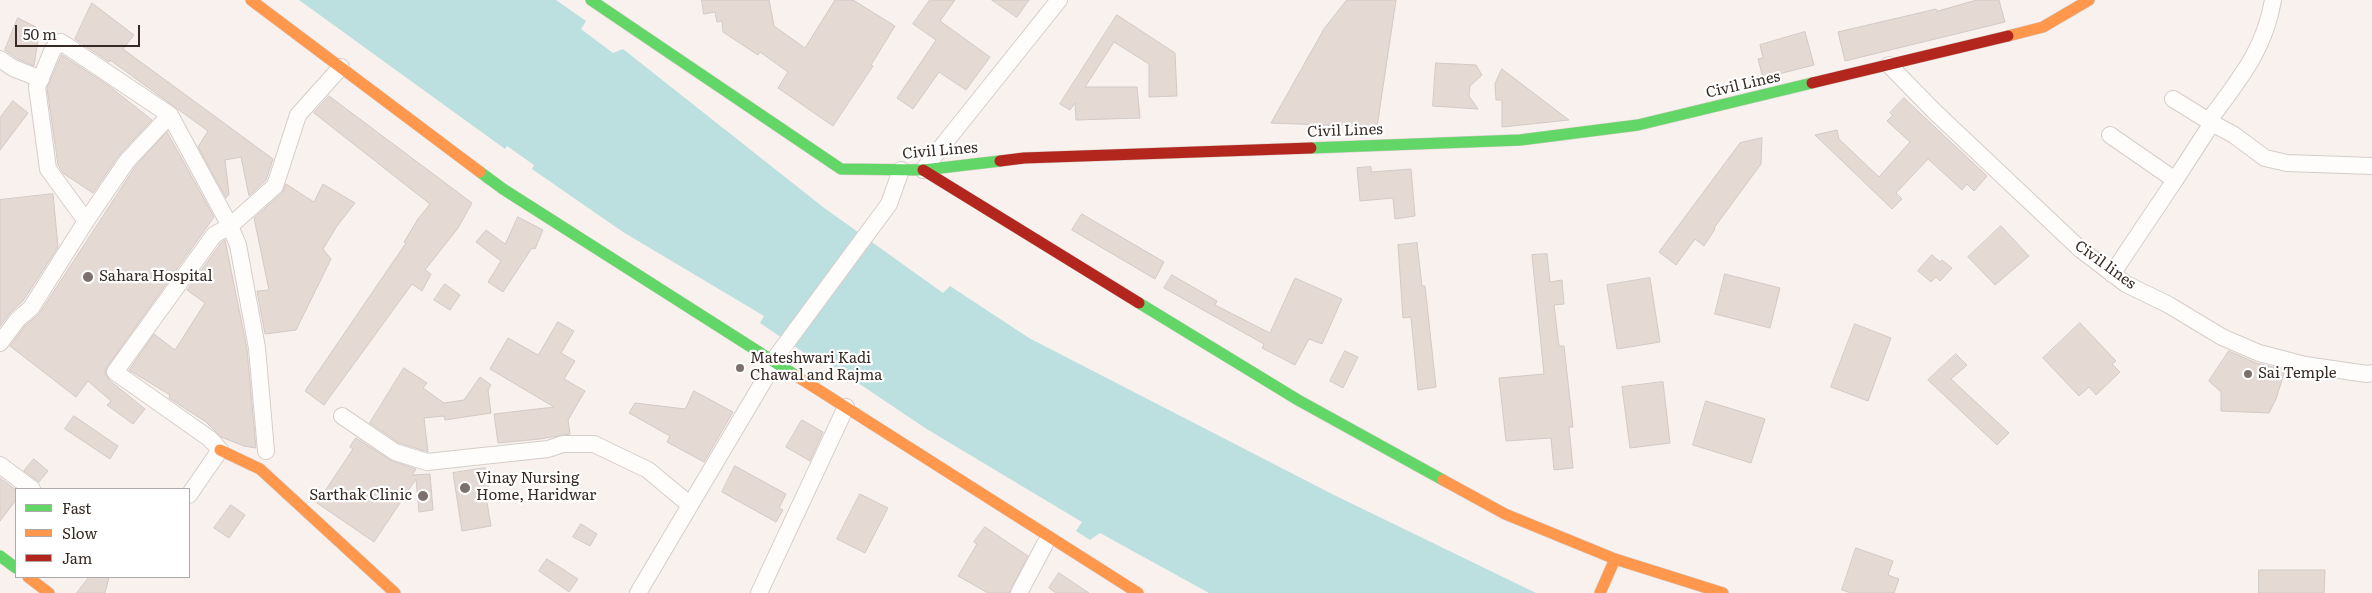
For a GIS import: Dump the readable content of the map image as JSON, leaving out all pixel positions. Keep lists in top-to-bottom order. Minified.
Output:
{"streets":{"street":["Civil Lines","Civil lines"]},"crossings":[["Civil Lines","Civil lines"]],"places":["Sahara Hospital","Mateshwari Kadi Chawal and Rajma","Sai Temple","Vinay Nursing Home, Haridwar","Sarthak Clinic"],"legend":["Fast","Slow","Jam"],"scale_bar":"50 m"}
